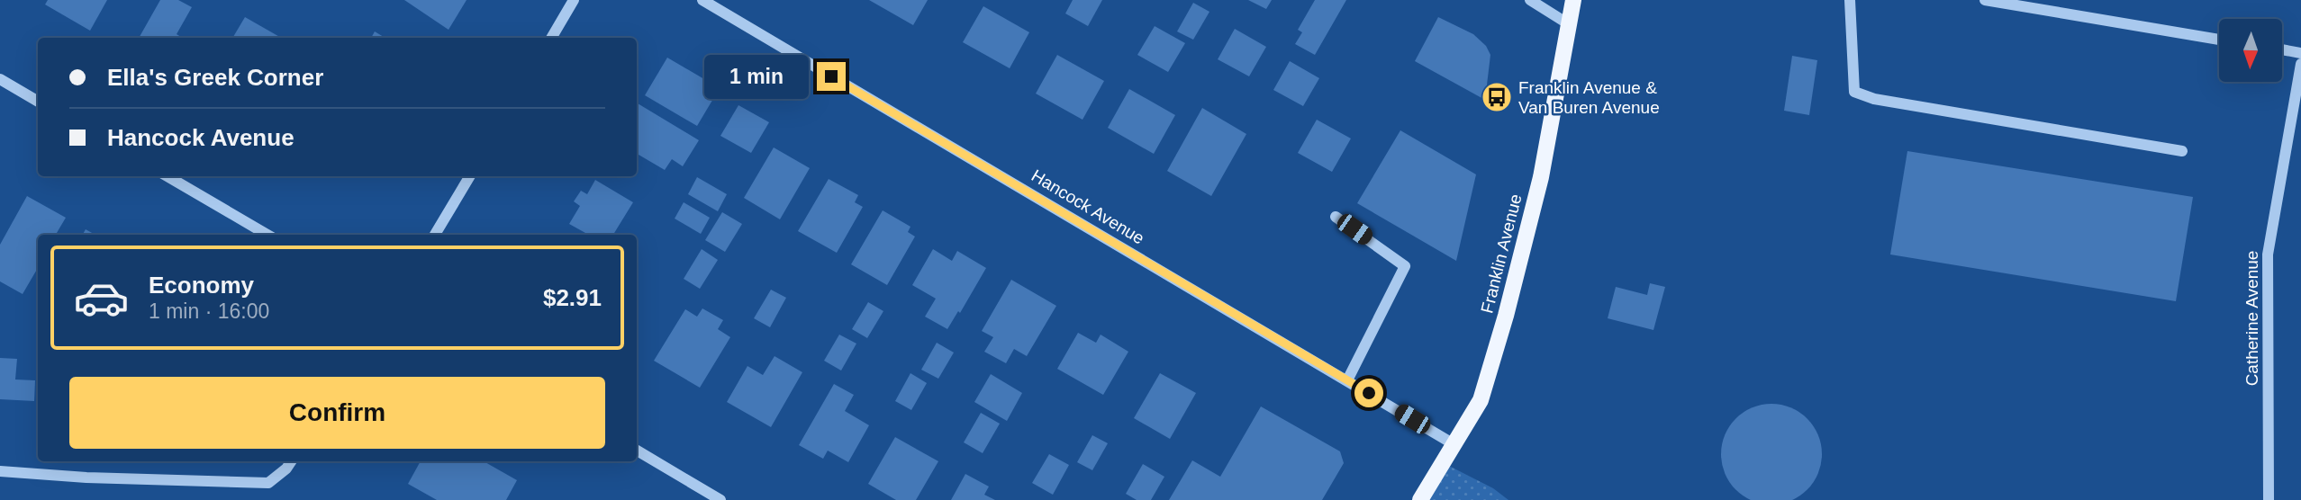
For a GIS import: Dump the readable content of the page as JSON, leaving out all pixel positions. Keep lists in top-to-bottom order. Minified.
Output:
{"streets":{"main road":["Franklin Avenue"],"street":["Hancock Avenue","Catherine Avenue"]},"crossings":[["Hancock Avenue","Franklin Avenue"]],"places":{"bus stop":["Franklin Avenue & Van Buren Avenue"]},"north":"bottom","page":{"banner":["Ella's Greek Corner","Hancock Avenue"],"bubble":"1 min","list":[{"name":"Economy","note":"1 min · 16:00","value":"$2.91"}],"buttons":"Confirm"}}
